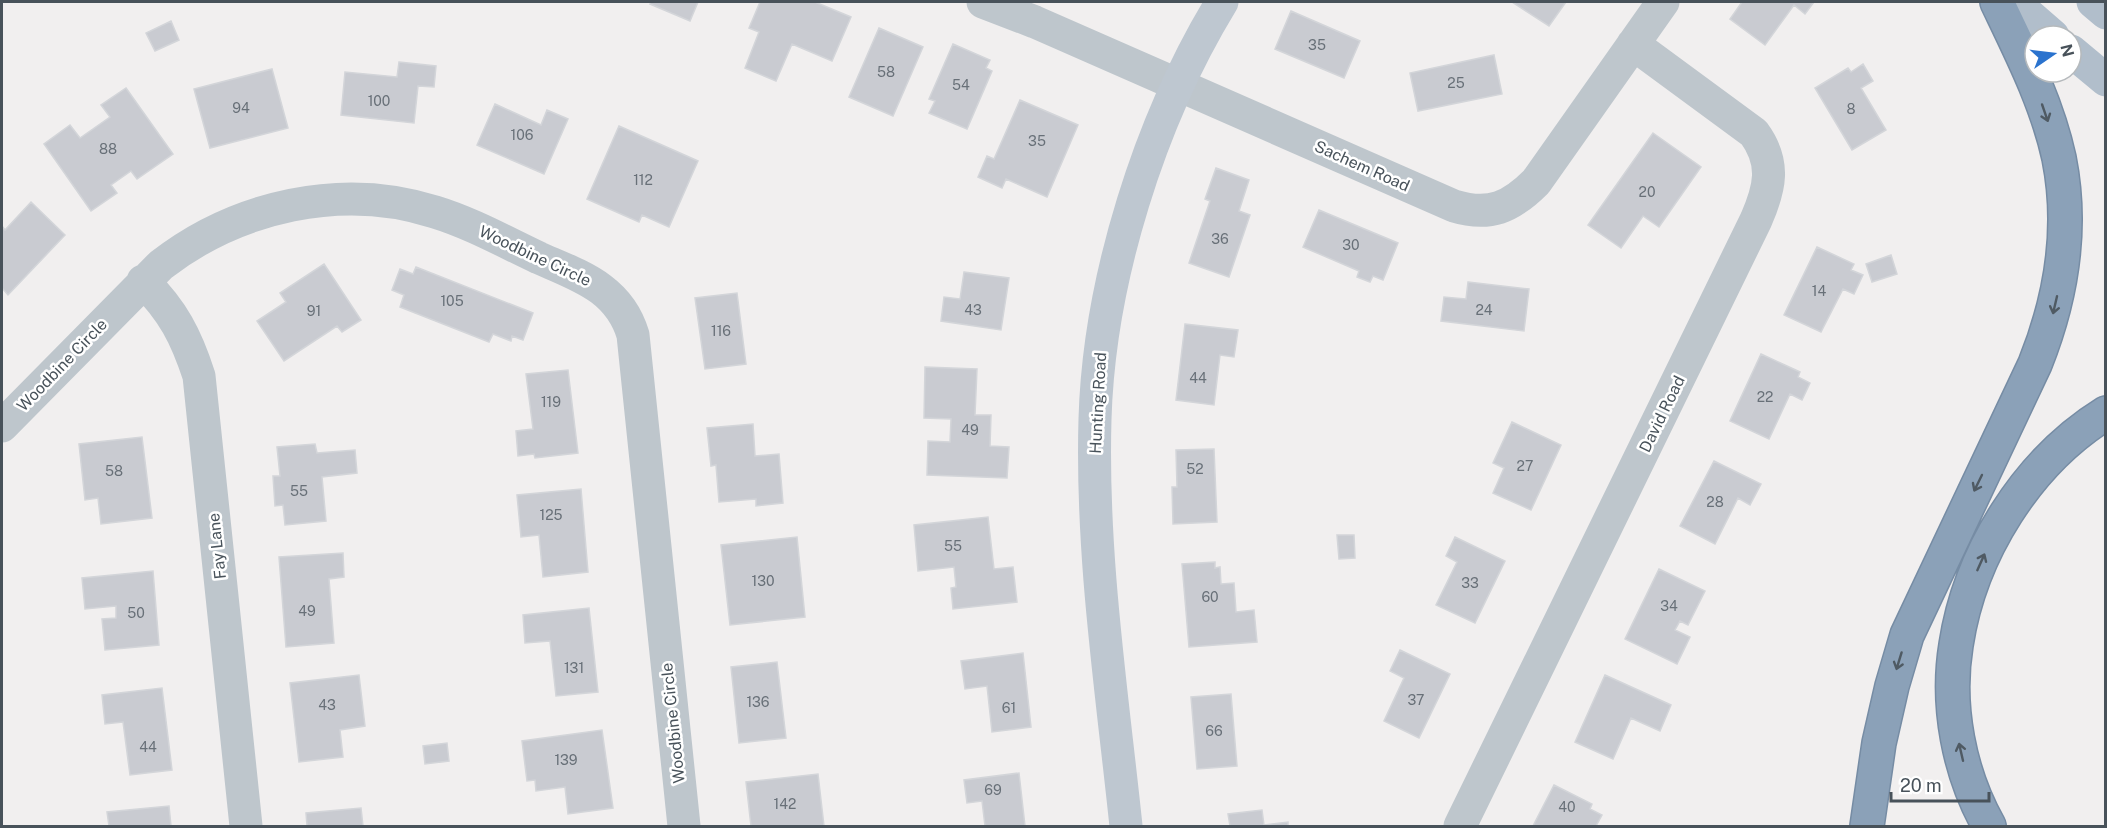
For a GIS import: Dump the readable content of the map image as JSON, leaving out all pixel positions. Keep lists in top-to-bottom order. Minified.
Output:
{"streets":{"main road":["Hunting Road"],"street":["Sachem Road","Woodbine Circle","David Road","Fay Lane"]},"crossings":[["Sachem Road","Hunting Road"],["Sachem Road","David Road"],["Woodbine Circle","Fay Lane"]],"house_numbers":["35","58","25","54","100","94","8","106","35","88","112","20","36","30","14","105","43","24","91","116","44","22","119","49","27","52","58","55","28","125","55","130","33","60","34","49","50","131","37","136","43","61","66","44","139","69","142","40"],"scale_bar":"20 m","north":"right"}
